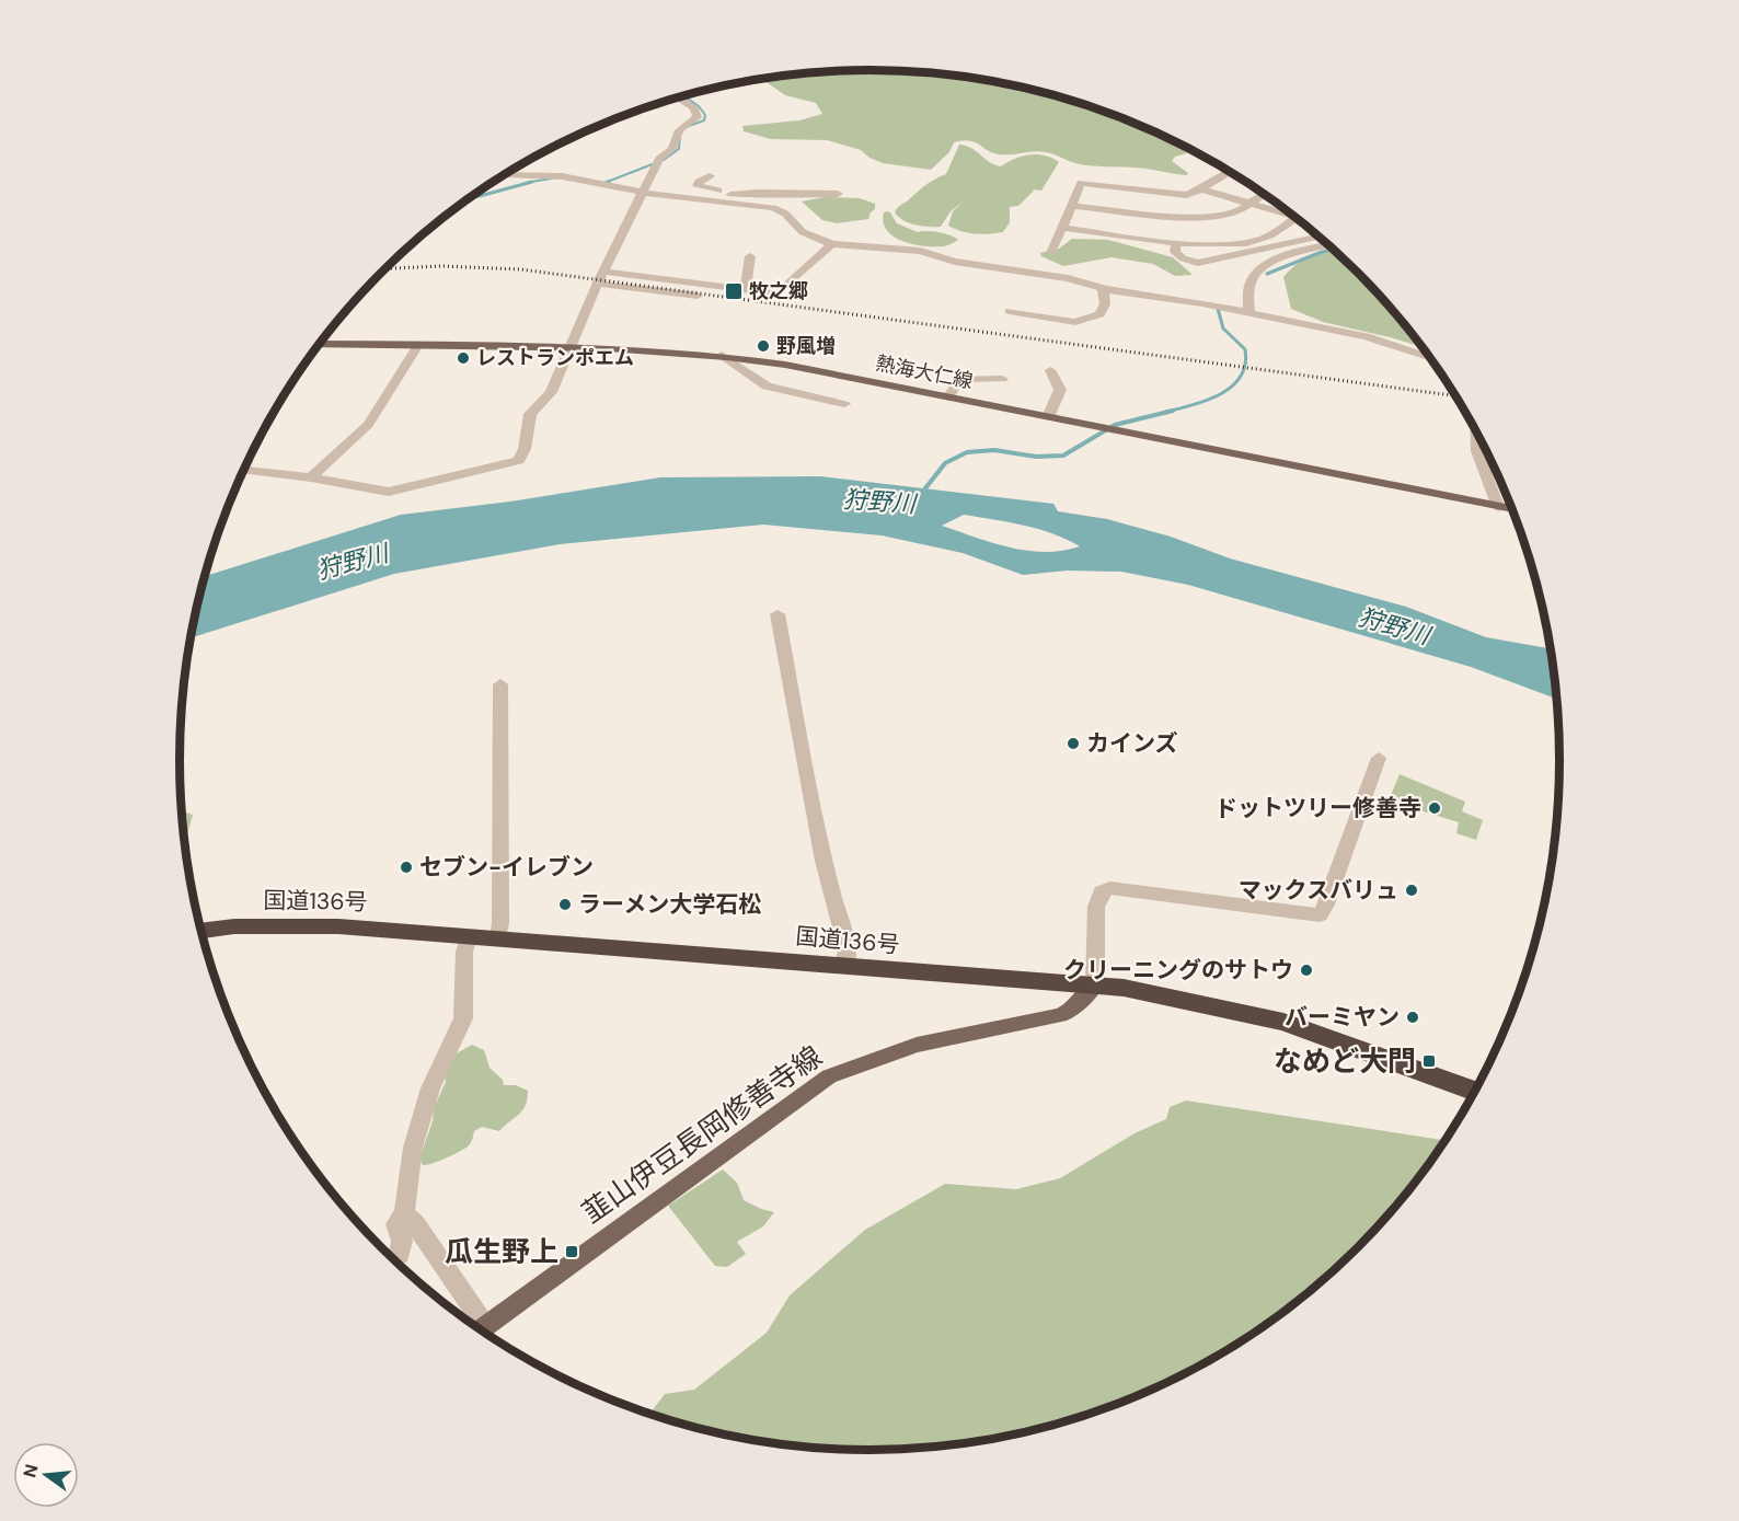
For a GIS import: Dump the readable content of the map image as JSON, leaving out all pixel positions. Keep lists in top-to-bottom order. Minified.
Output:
{"streets":{"highway":["国道136号"],"main road":["熱海大仁線","韮山伊豆長岡修善寺線"]},"crossings":[["国道136号","韮山伊豆長岡修善寺線"]],"water":["狩野川"],"places":{"transit":["牧之郷","なめど大門","瓜生野上"],"other":["野風増","レストランポエム","カインズ","ドットツリー修善寺","セブン-イレブン","マックスバリュ","ラーメン大学石松","クリーニングのサトウ","バーミヤン"]},"north":"left"}
